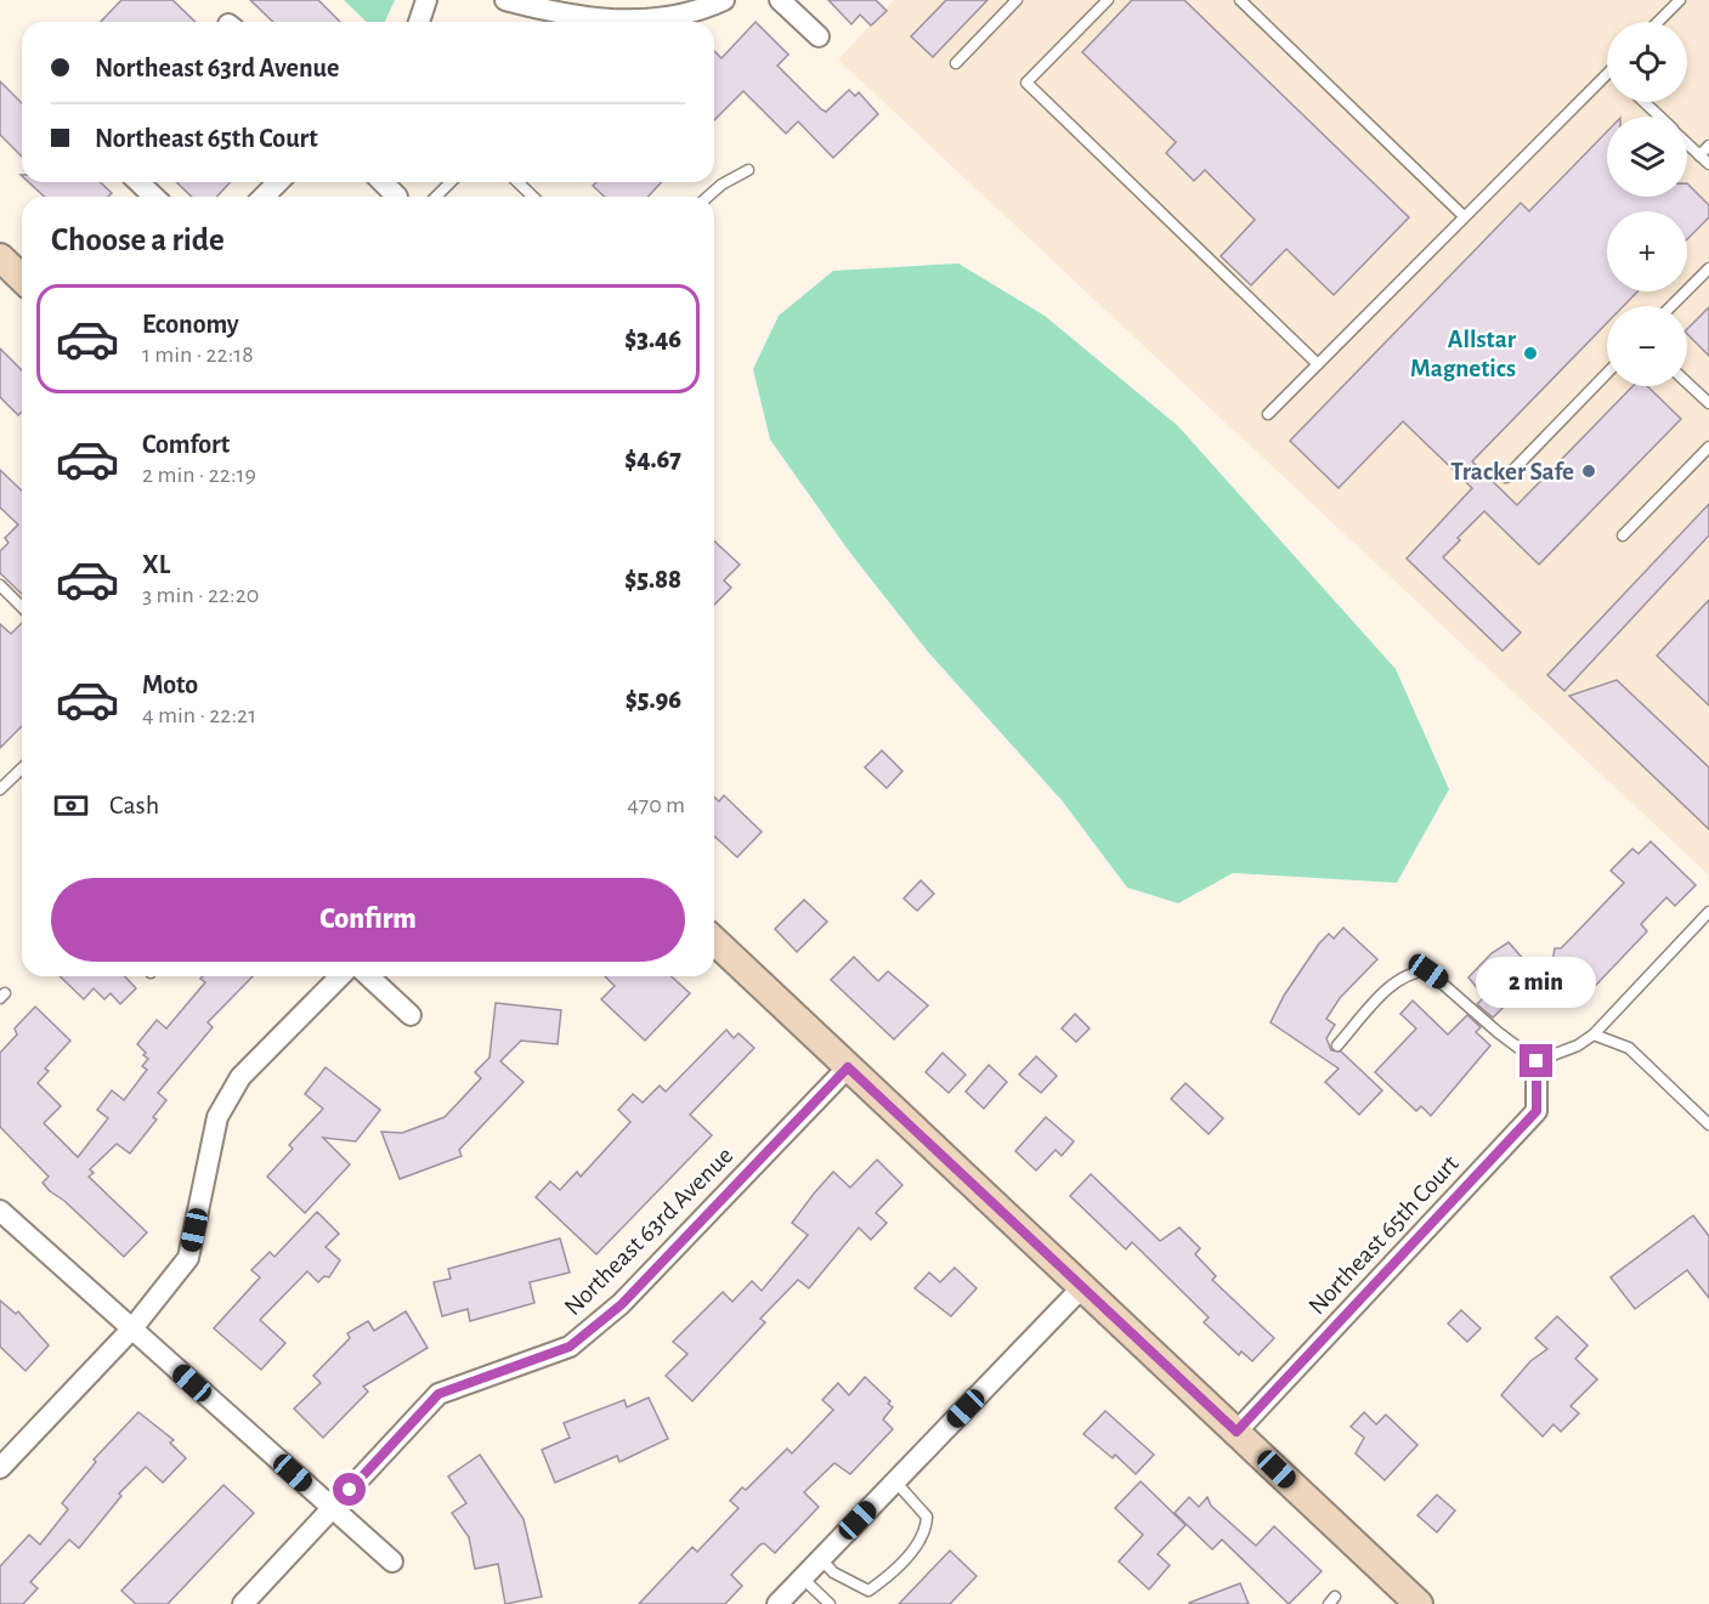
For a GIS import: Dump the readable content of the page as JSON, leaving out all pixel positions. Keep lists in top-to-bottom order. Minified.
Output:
{"streets":{"street":["Northeast 63rd Avenue","Northeast 65th Court"]},"places":["Allstar Magnetics","Tracker Safe"],"page":{"map_buttons":["+","−"],"banner":["Northeast 63rd Avenue","Northeast 65th Court"],"heading":"Choose a ride","list":[{"name":"Economy","note":"1 min · 22:18","value":"$3.46"},{"name":"Comfort","note":"2 min · 22:19","value":"$4.67"},{"name":"XL","note":"3 min · 22:20","value":"$5.88"},{"name":"Moto","note":"4 min · 22:21","value":"$5.96"}],"pay":["Cash","470 m"],"buttons":"Confirm","bubble":"2 min"}}
